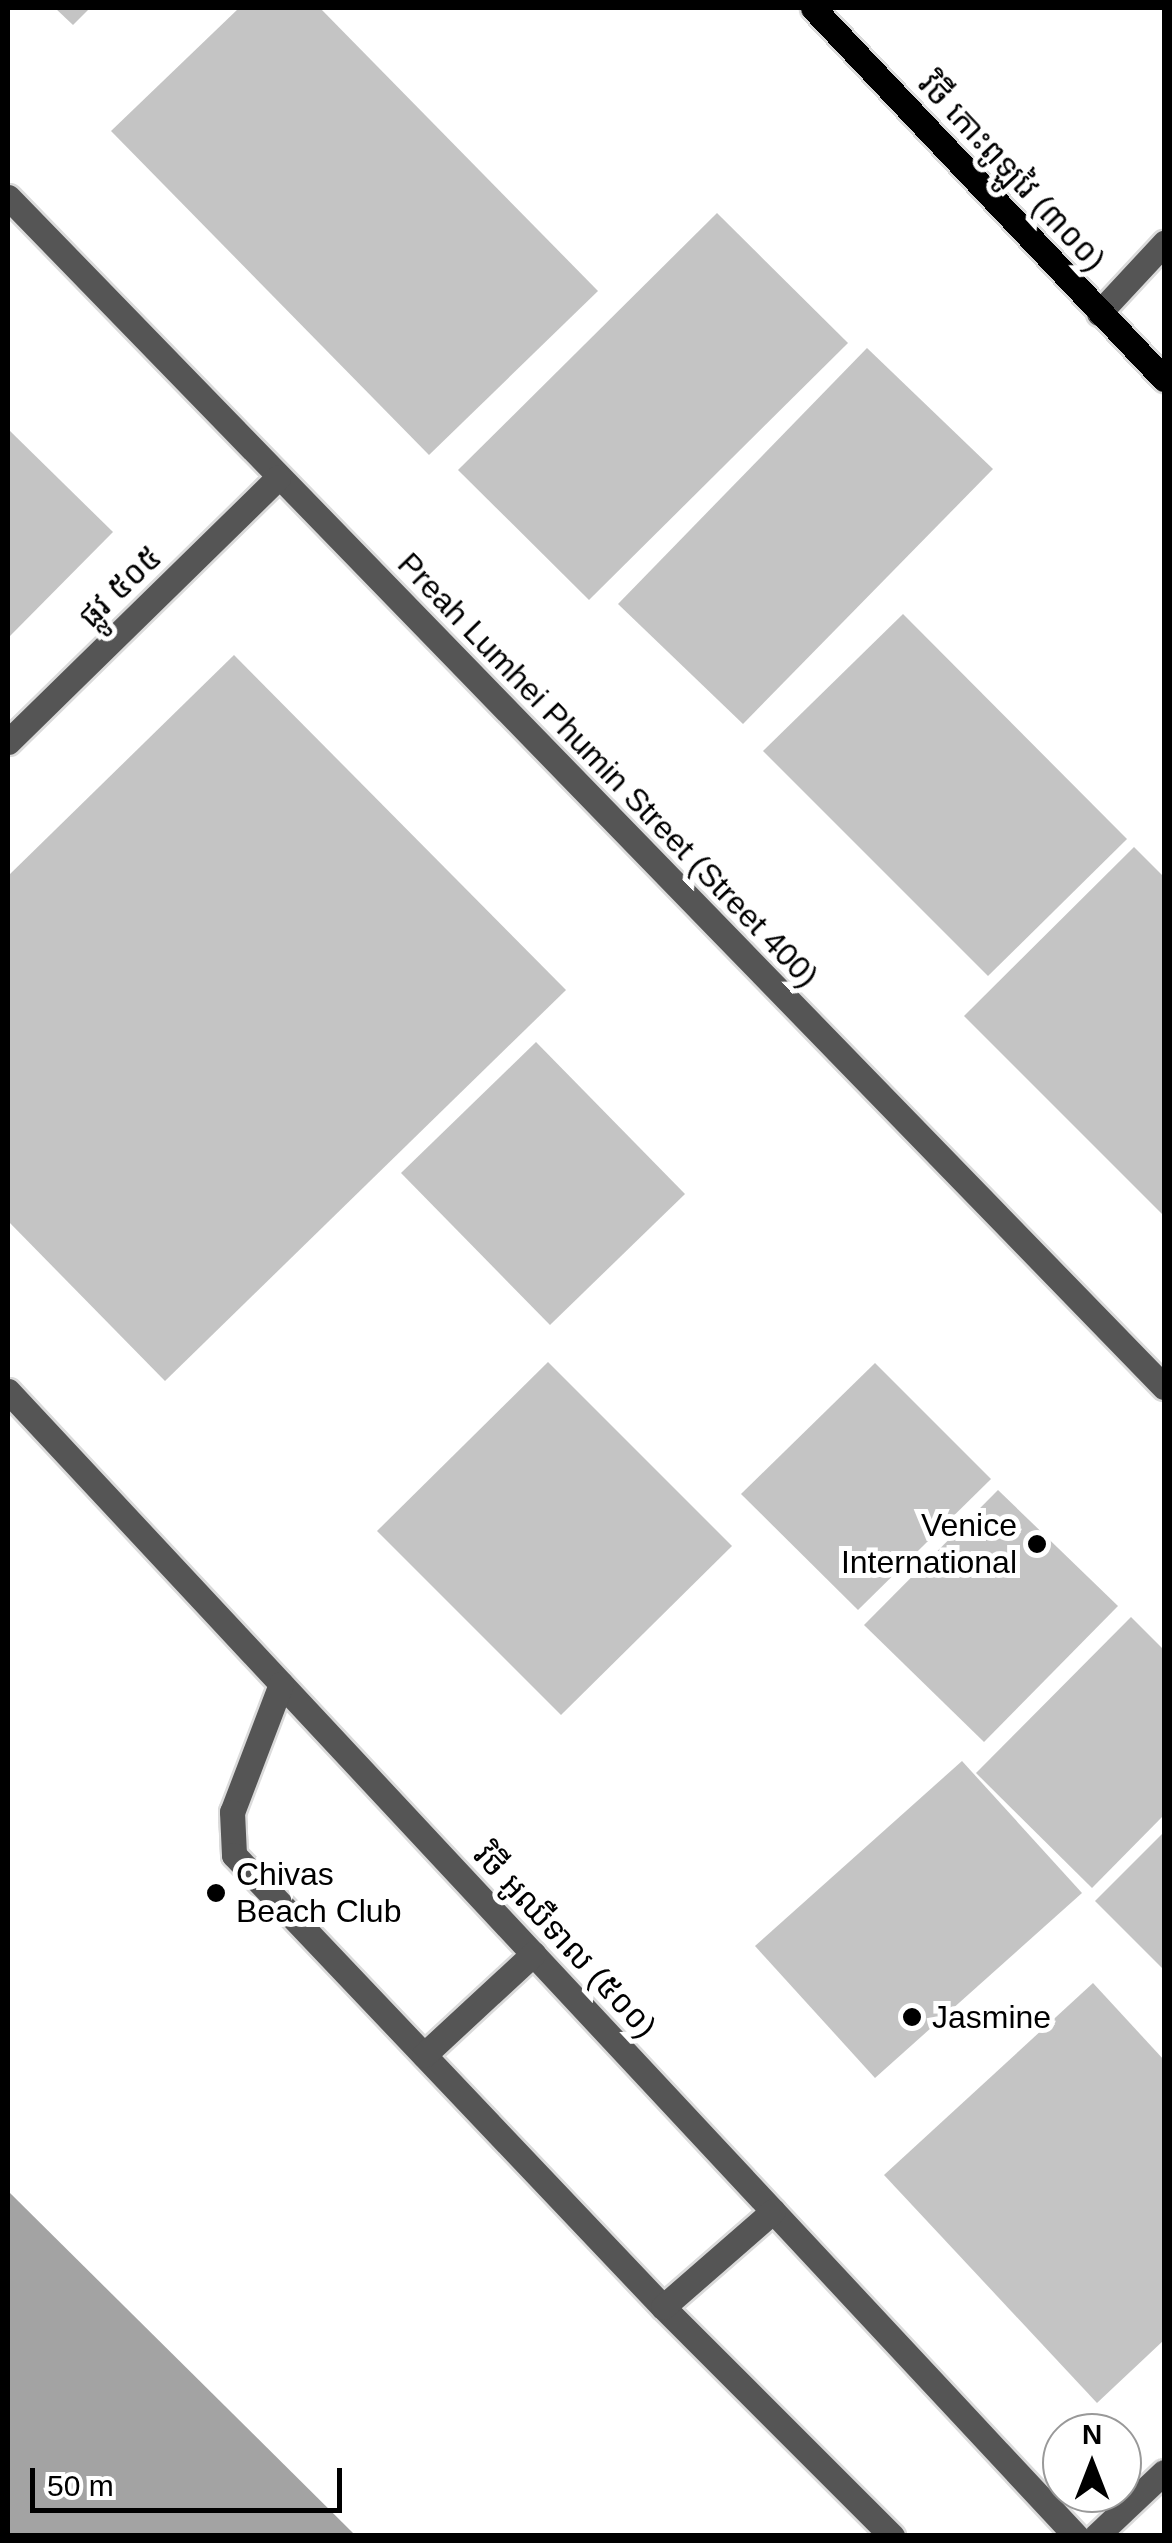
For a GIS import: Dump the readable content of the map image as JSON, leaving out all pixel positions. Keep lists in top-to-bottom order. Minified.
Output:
{"streets":{"main road":["វិថី កោះពូឡូវៃ (៣០០)"],"street":["ផ្លូវ ៥០៥","Preah Lumhei Phumin Street (Street 400)","វិថី អូឈឺទាល (៥០០)"]},"crossings":[["ផ្លូវ ៥០៥","Preah Lumhei Phumin Street (Street 400)"]],"places":["Venice International","Chivas Beach Club","Jasmine"],"scale_bar":"50 m","north":"top"}
